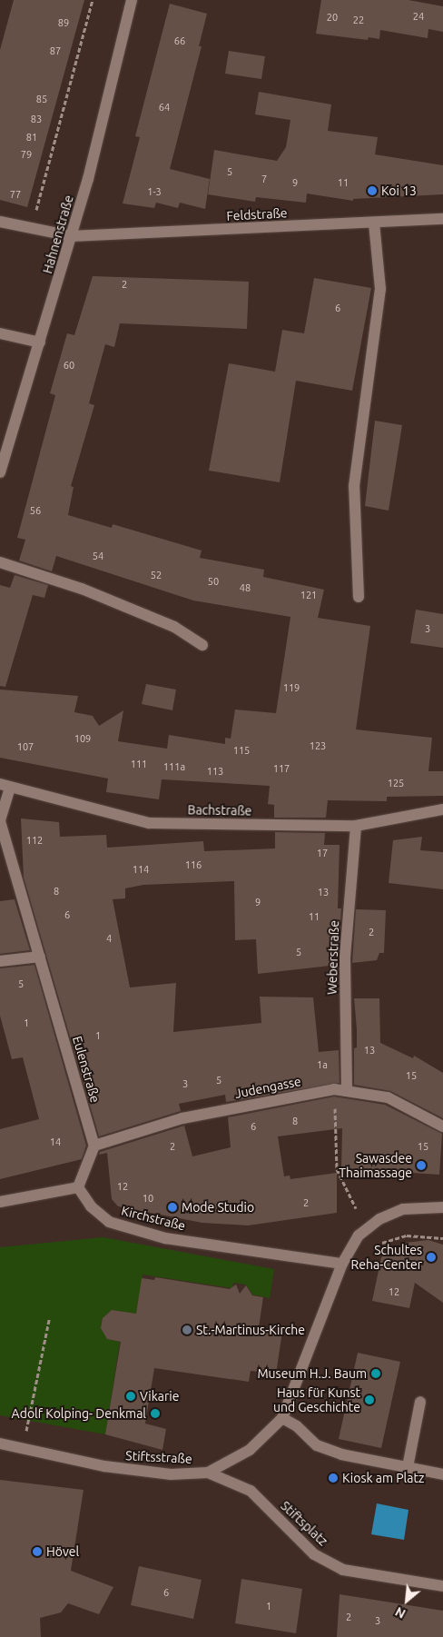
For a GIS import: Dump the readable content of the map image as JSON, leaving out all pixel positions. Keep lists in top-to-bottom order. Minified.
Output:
{"streets":{"street":["Feldstraße","Hahnenstraße","Bachstraße","Weberstraße","Eulenstraße","Judengasse","Kirchstraße","Stiftsstraße","Stiftsplatz"]},"crossings":[["Feldstraße","Hahnenstraße"],["Bachstraße","Weberstraße"],["Bachstraße","Eulenstraße"],["Weberstraße","Judengasse"],["Eulenstraße","Judengasse"],["Kirchstraße","Stiftsstraße"],["Stiftsstraße","Stiftsplatz"]],"places":["Koi 13","Sawasdee Thaimassage","Mode Studio","Schultes Reha-Center","St.-Martinus-Kirche","Museum H.J. Baum","Vikarie","Haus für Kunst und Geschichte","Adolf Kolping- Denkmal","Kiosk am Platz","Hövel"],"house_numbers":["24","20","22","89","66","87","85","64","83","81","79","5","7","9","11","1-3","77","2","6","60","56","54","52","50","48","121","3","119","109","123","107","115","111","111a","117","113","125","112","17","116","114","8","13","9","6","11","2","4","5","5","1","1","13","1a","15","5","3","8","6","14","2","15","12","10","2","12","6","1","2","3"],"north":"bottom left"}
